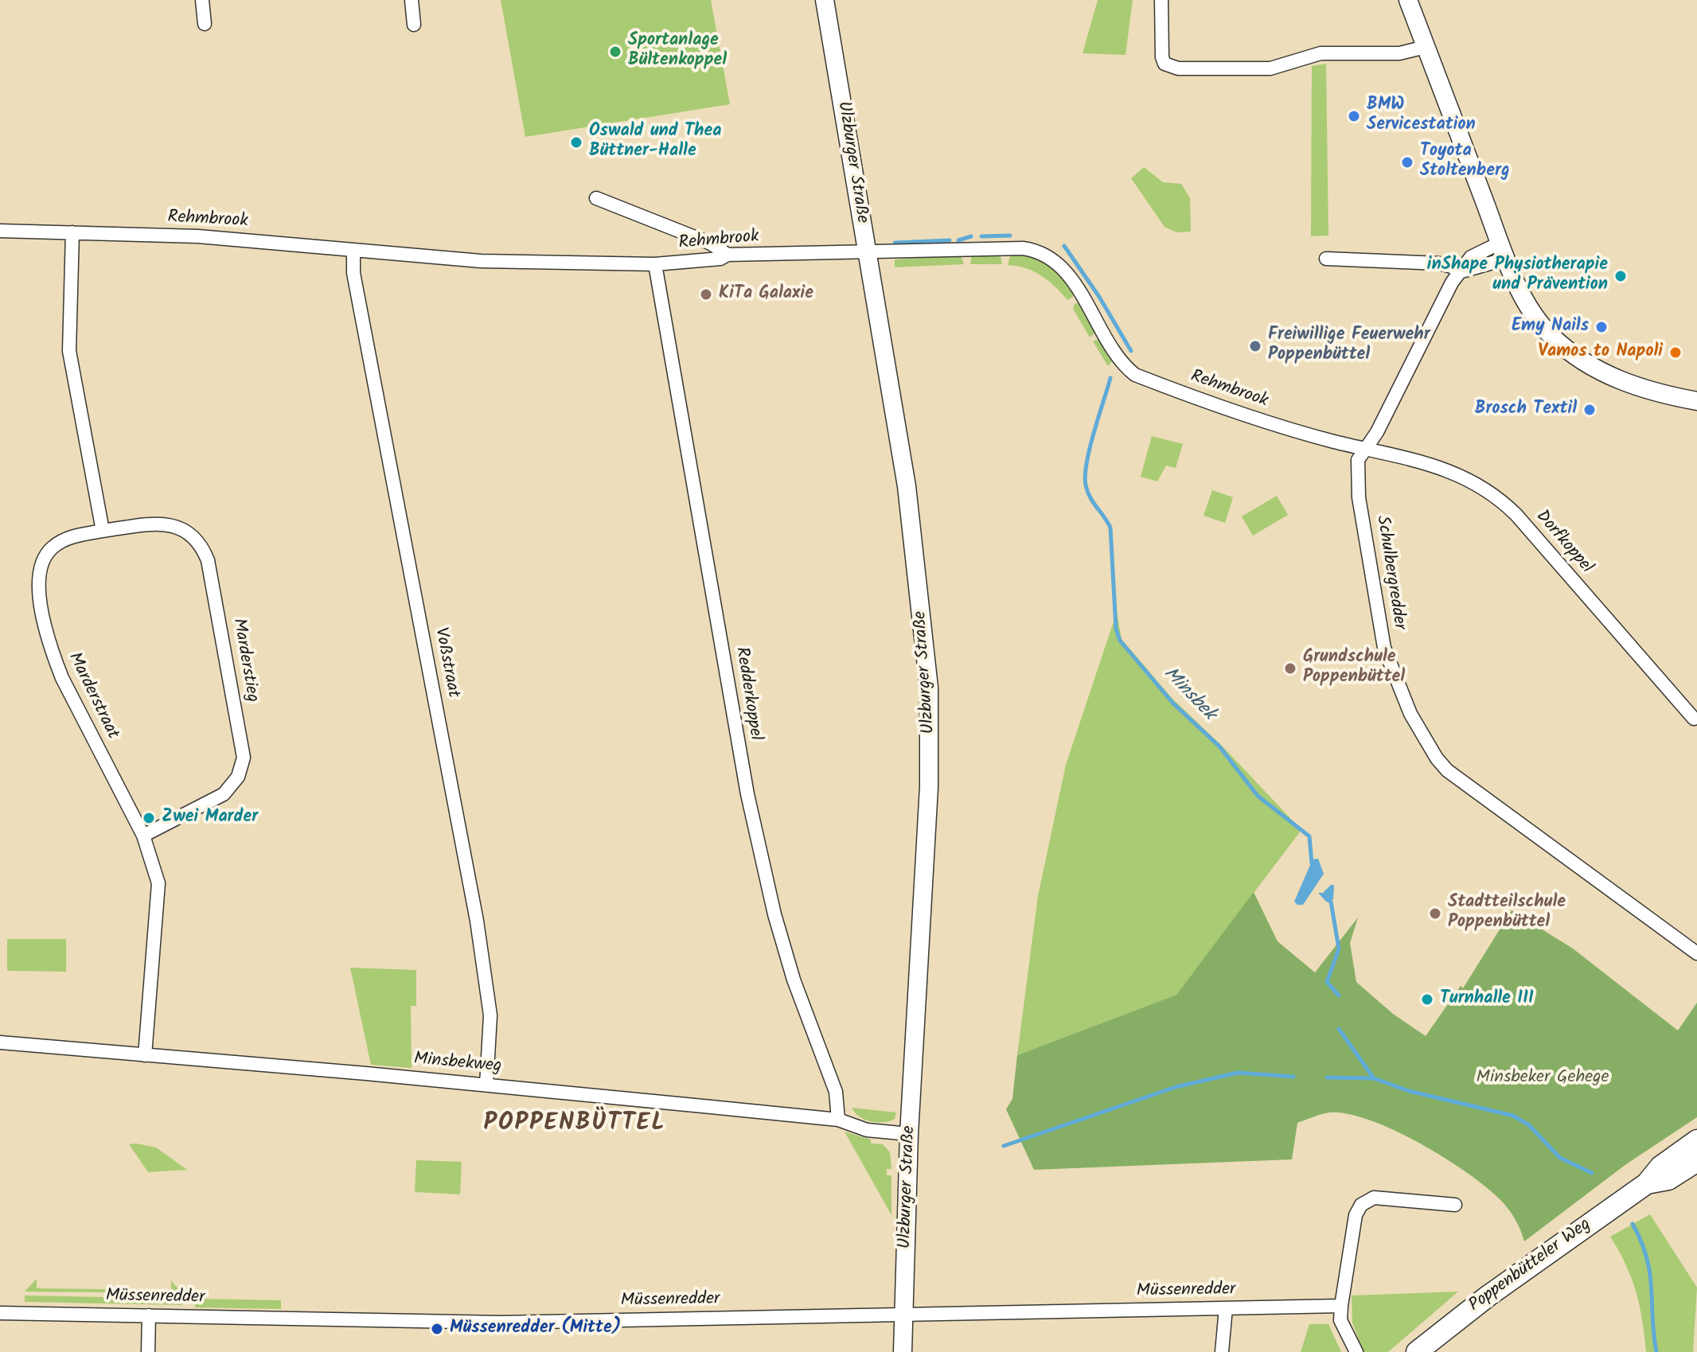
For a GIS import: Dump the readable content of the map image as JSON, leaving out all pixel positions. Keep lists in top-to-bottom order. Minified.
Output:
{"streets":{"main road":["Ulzburger Straße","Poppenbütteler Weg"],"street":["Rehmbrook","Dorfkoppel","Schulbergredder","Marderstieg","Voßstraat","Redderkoppel","Marderstraat","Minsbekweg","Müssenredder"]},"crossings":[["Ulzburger Straße","Rehmbrook"],["Ulzburger Straße","Minsbekweg"],["Ulzburger Straße","Müssenredder"],["Rehmbrook","Dorfkoppel"],["Rehmbrook","Schulbergredder"],["Rehmbrook","Voßstraat"],["Rehmbrook","Redderkoppel"],["Dorfkoppel","Schulbergredder"],["Marderstieg","Marderstraat"],["Voßstraat","Minsbekweg"],["Redderkoppel","Minsbekweg"],["Marderstraat","Minsbekweg"]],"districts":["POPPENBÜTTEL"],"water":["Minsbek"],"parks":["Minsbeker Gehege"],"places":["Sportanlage Bültenkoppel","BMW Servicestation","Oswald und Thea Büttner-Halle","Toyota Stoltenberg","inShape Physiotherapie und Prävention","KiTa Galaxie","Emy Nails","Freiwillige Feuerwehr Poppenbüttel","Vamos to Napoli","Brosch Textil","Grundschule Poppenbüttel","Zwei Marder","Stadtteilschule Poppenbüttel","Turnhalle III","Müssenredder (Mitte)"]}
